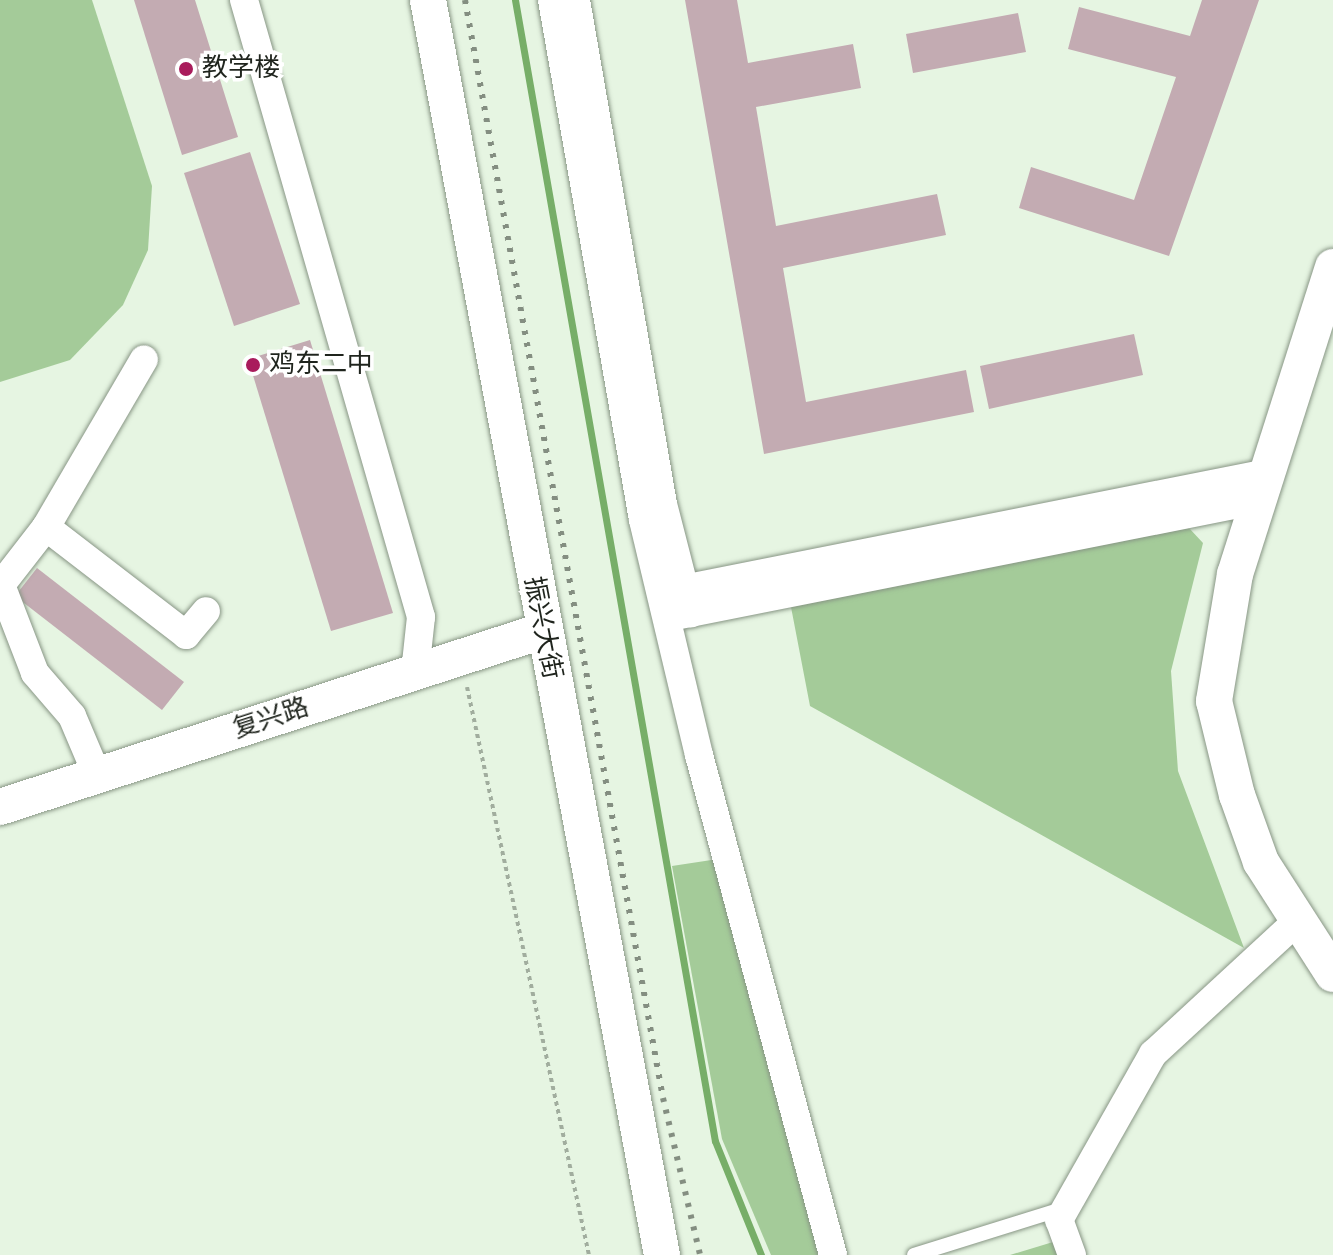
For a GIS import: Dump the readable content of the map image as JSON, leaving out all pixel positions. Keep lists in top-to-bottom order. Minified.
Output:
{"streets":{"street":["振兴大街","复兴路"]},"crossings":[["振兴大街","复兴路"]],"places":["教学楼","鸡东二中"]}
